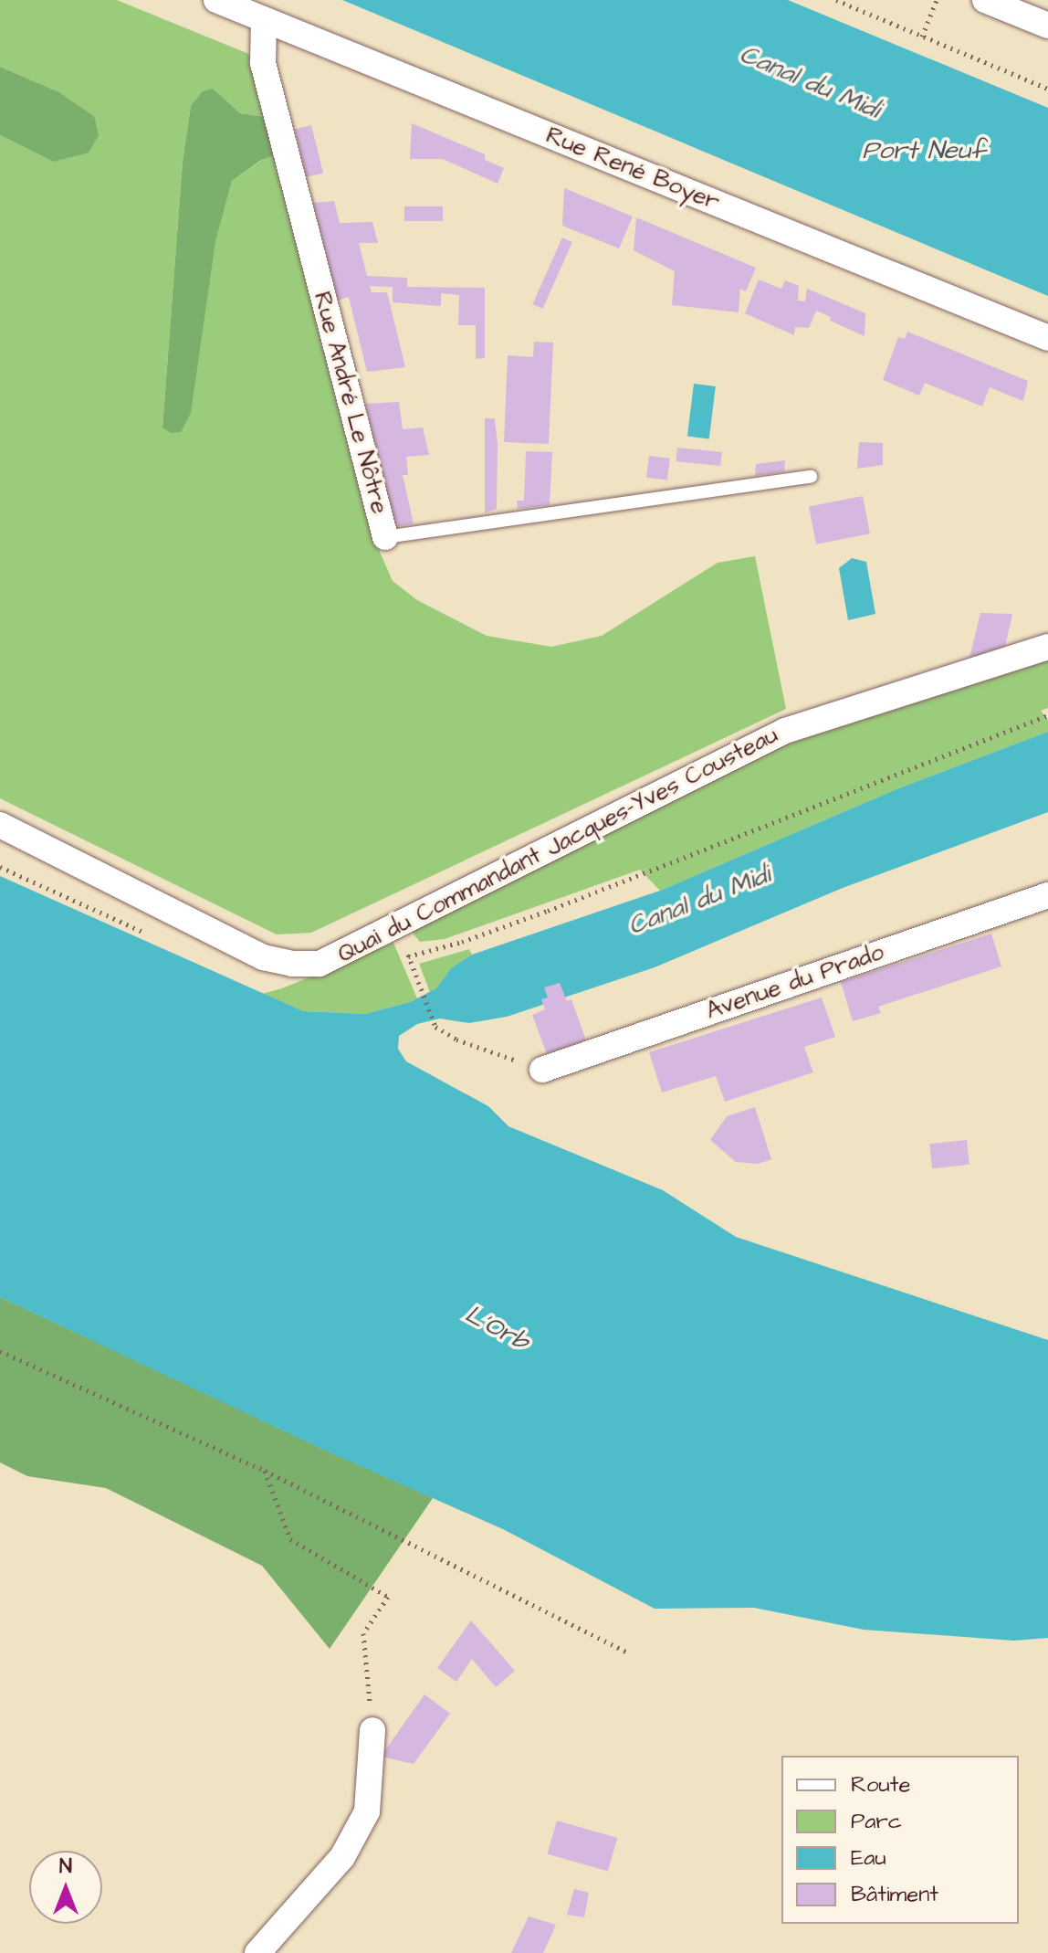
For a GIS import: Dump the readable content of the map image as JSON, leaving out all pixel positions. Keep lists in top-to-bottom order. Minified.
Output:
{"streets":{"street":["Rue René Boyer","Rue André Le Nôtre","Quai du Commandant Jacques-Yves Cousteau","Avenue du Prado"]},"crossings":[["Rue René Boyer","Rue André Le Nôtre"]],"water":["Canal du Midi","Port Neuf","L'Orb"],"legend":["Route","Parc","Eau","Bâtiment"],"north":"top"}
